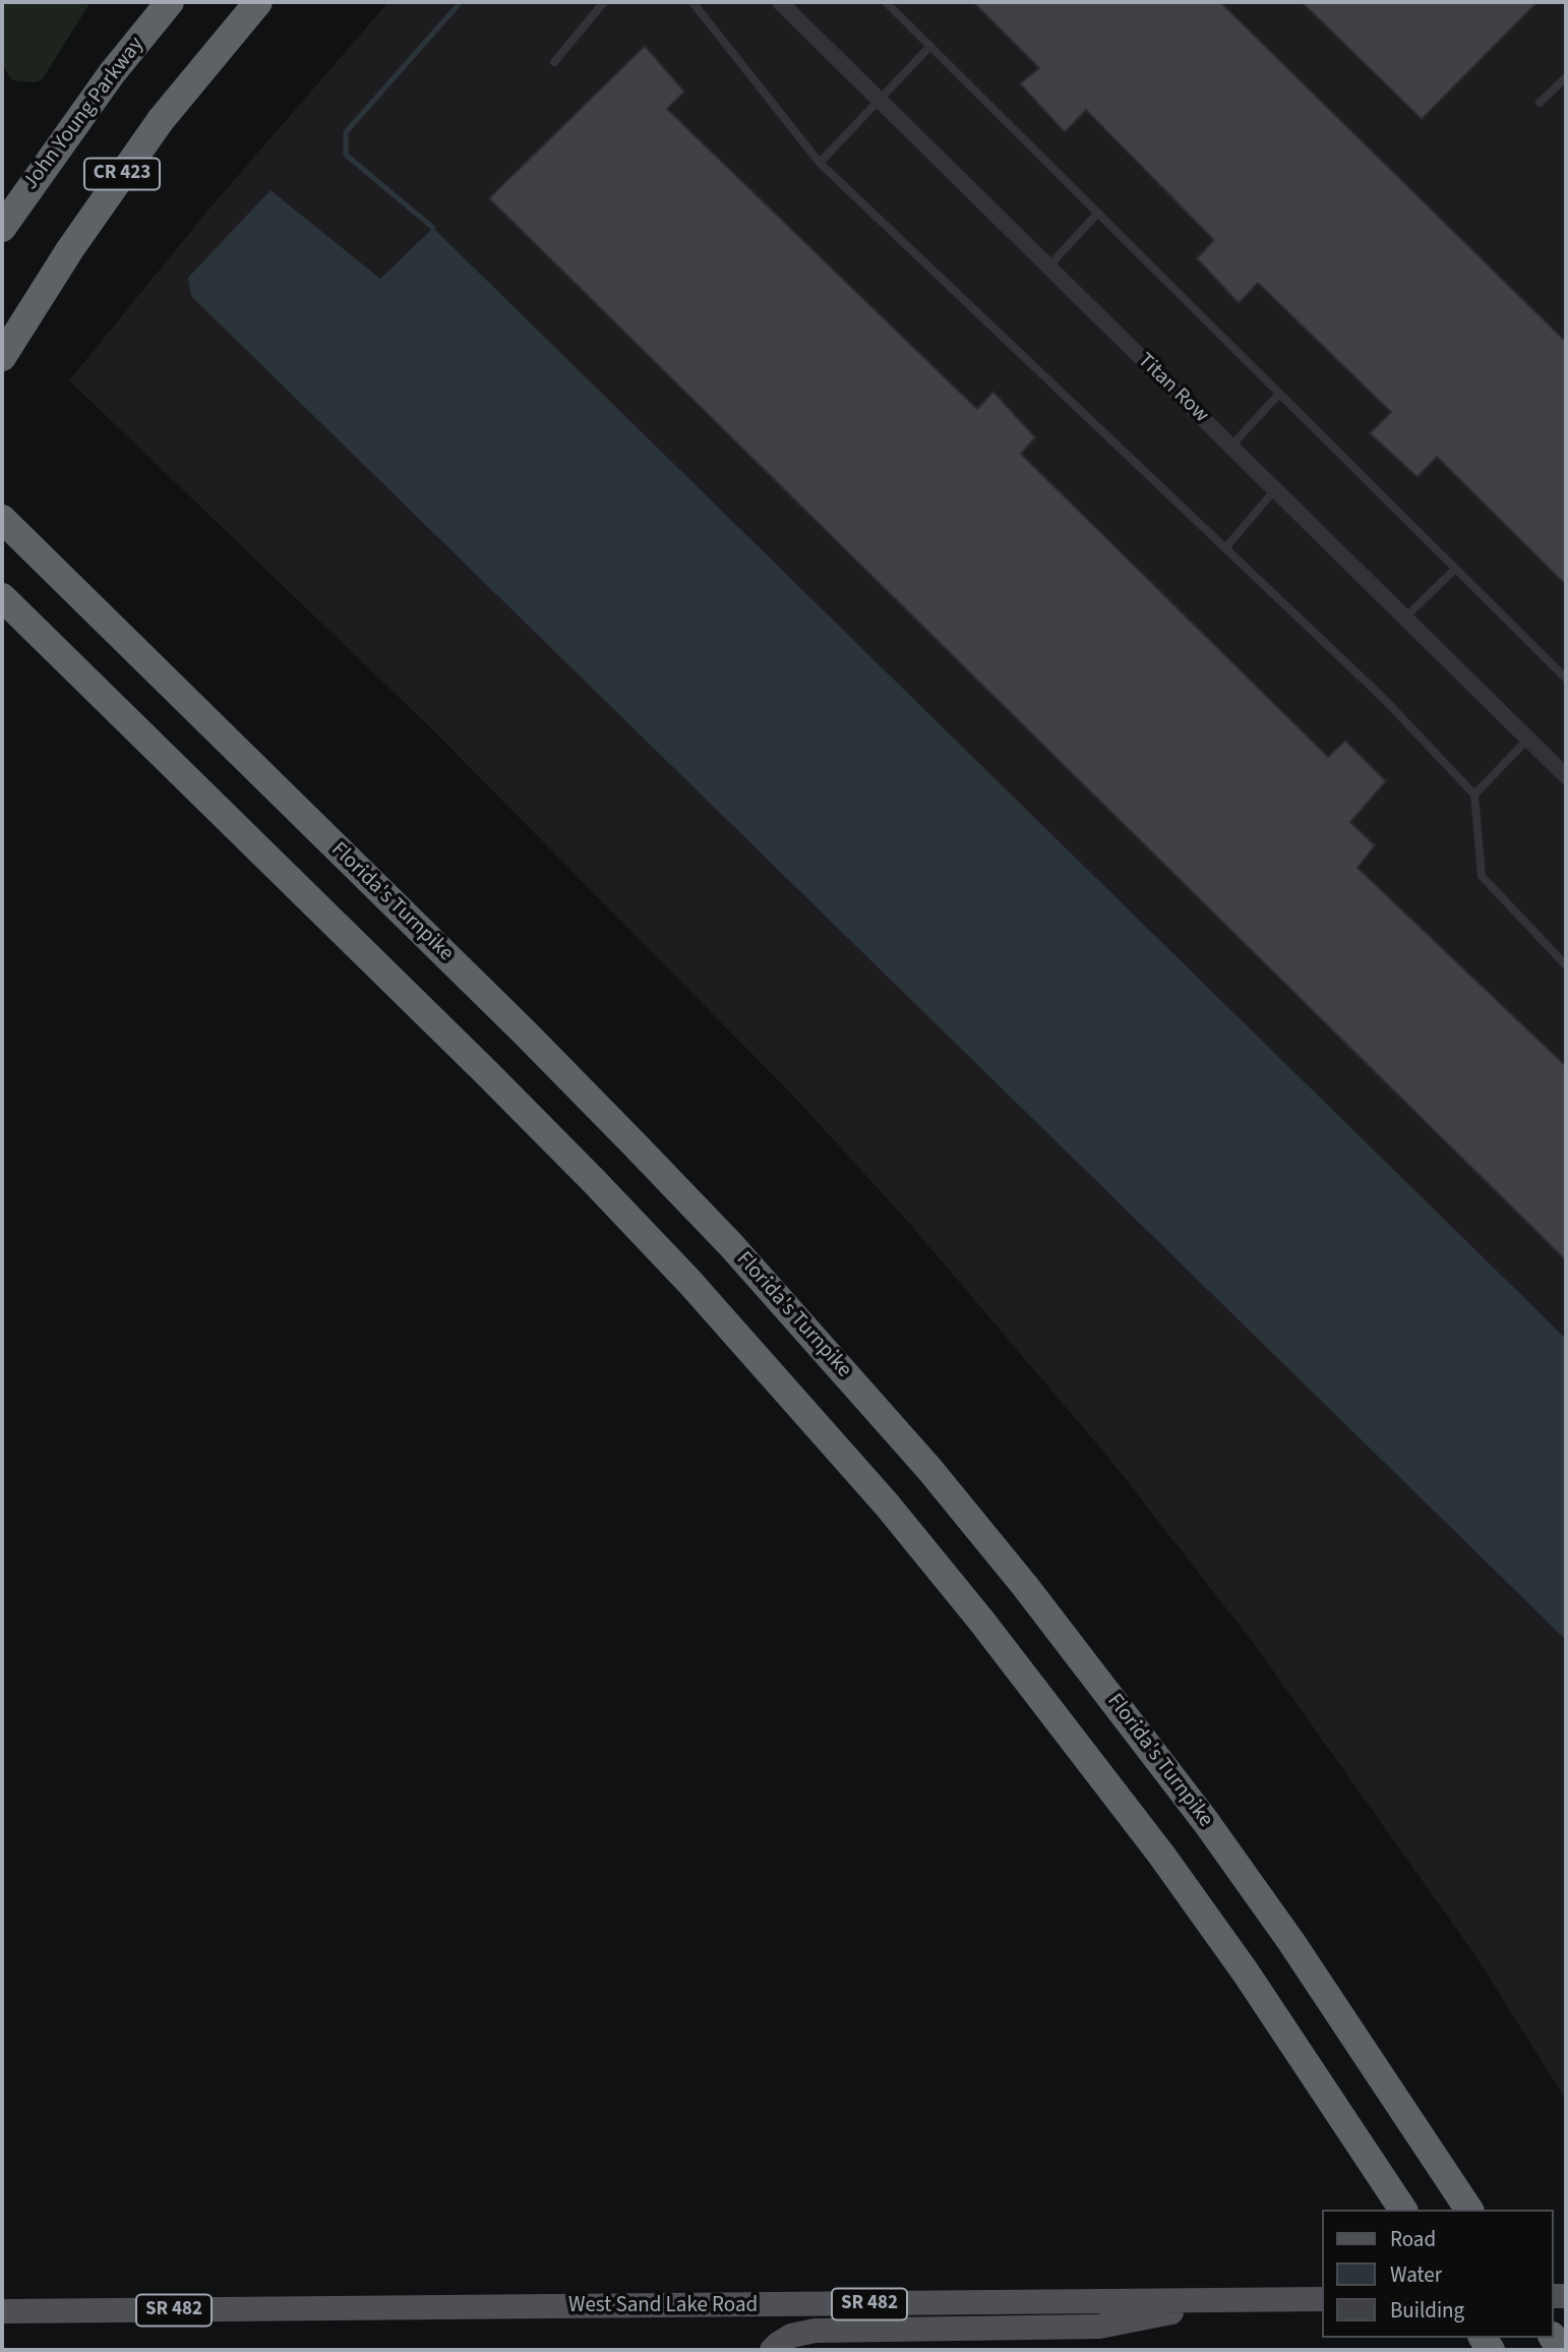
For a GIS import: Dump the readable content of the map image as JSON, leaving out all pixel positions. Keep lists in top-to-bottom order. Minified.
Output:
{"streets":{"highway":["John Young Parkway","CR 423","Florida's Turnpike"],"main road":["SR 482","West Sand Lake Road"],"street":["Titan Row"]},"legend":["Road","Water","Building"]}
